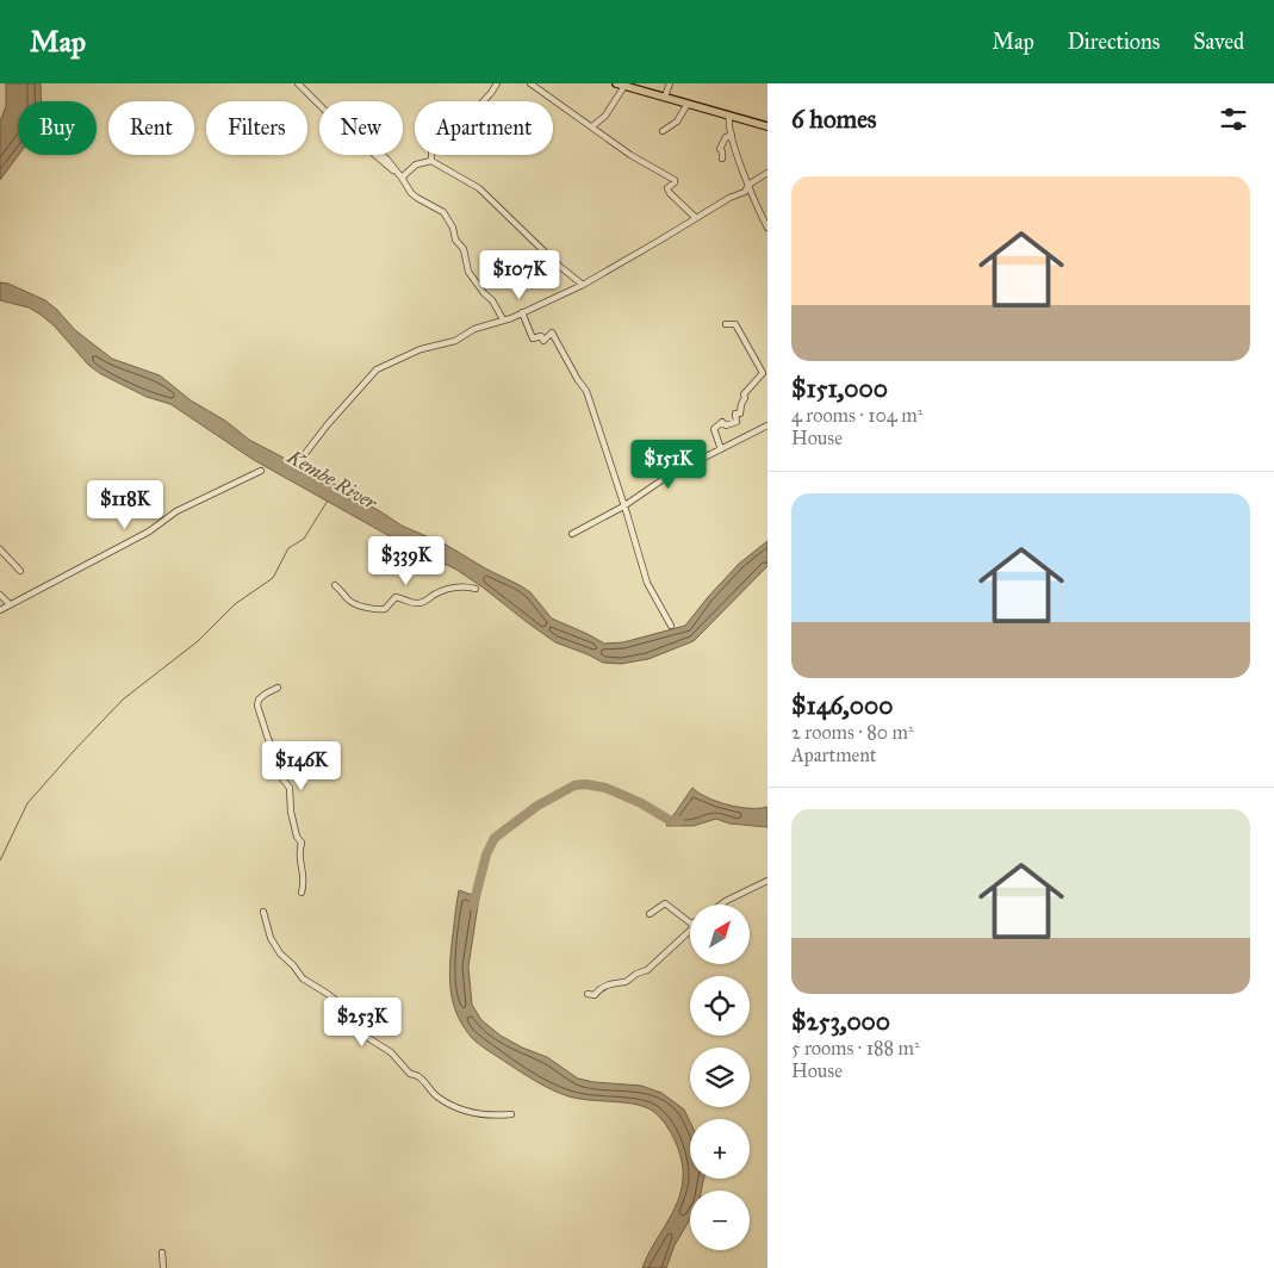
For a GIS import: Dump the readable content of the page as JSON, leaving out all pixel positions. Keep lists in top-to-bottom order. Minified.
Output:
{"water":["Kembe River"],"north":"top right","page":{"header":"Map","nav":["Map","Directions","Saved"],"heading":"6 homes","chip":["Buy","Rent","Filters","New","Apartment"],"list":[{"name":"$151,000","note":"4 rooms · 104 m² · House"},{"name":"$146,000","note":"2 rooms · 80 m² · Apartment"},{"name":"$253,000","note":"5 rooms · 188 m² · House"}],"price":["$107K","$151K","$118K","$339K","$146K","$253K"],"map_buttons":["+","−"]}}
